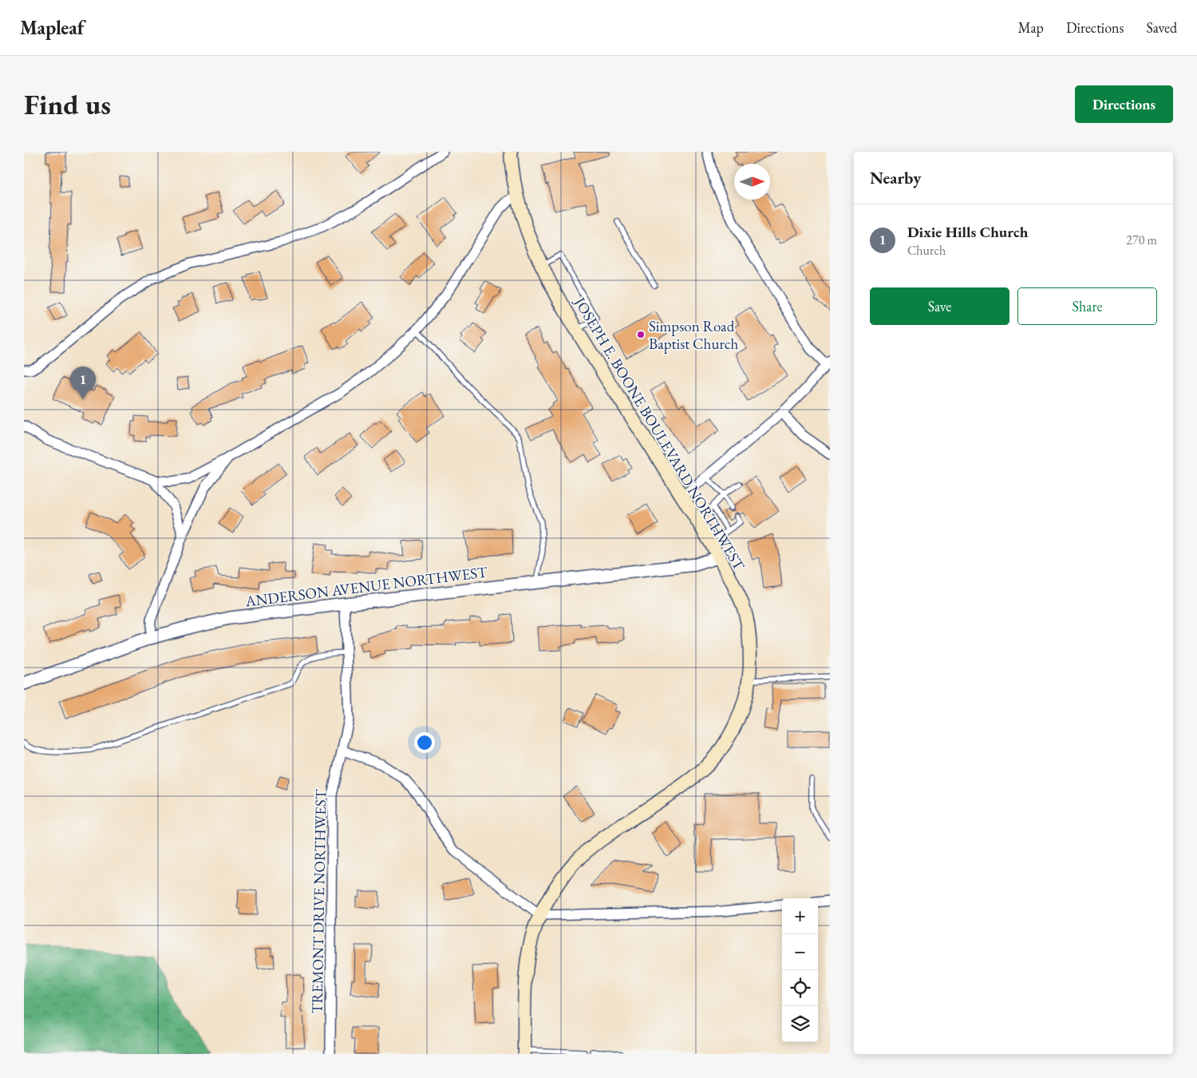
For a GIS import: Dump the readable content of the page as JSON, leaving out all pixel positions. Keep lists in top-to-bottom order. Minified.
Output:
{"streets":{"main road":["JOSEPH E. BOONE BOULEVARD NORTHWEST"],"street":["ANDERSON AVENUE NORTHWEST","TREMONT DRIVE NORTHWEST"]},"crossings":[["JOSEPH E. BOONE BOULEVARD NORTHWEST","ANDERSON AVENUE NORTHWEST"],["ANDERSON AVENUE NORTHWEST","TREMONT DRIVE NORTHWEST"]],"places":["Simpson Road Baptist Church"],"north":"right","page":{"header":"Mapleaf","nav":["Map","Directions","Saved"],"buttons":["Directions",["Save","Share"]],"title":"Find us","heading":"Nearby","list":[{"mark":"1","name":"Dixie Hills Church","note":"Church","value":"270 m"}],"pins":"1","map_buttons":["+","−"]}}
